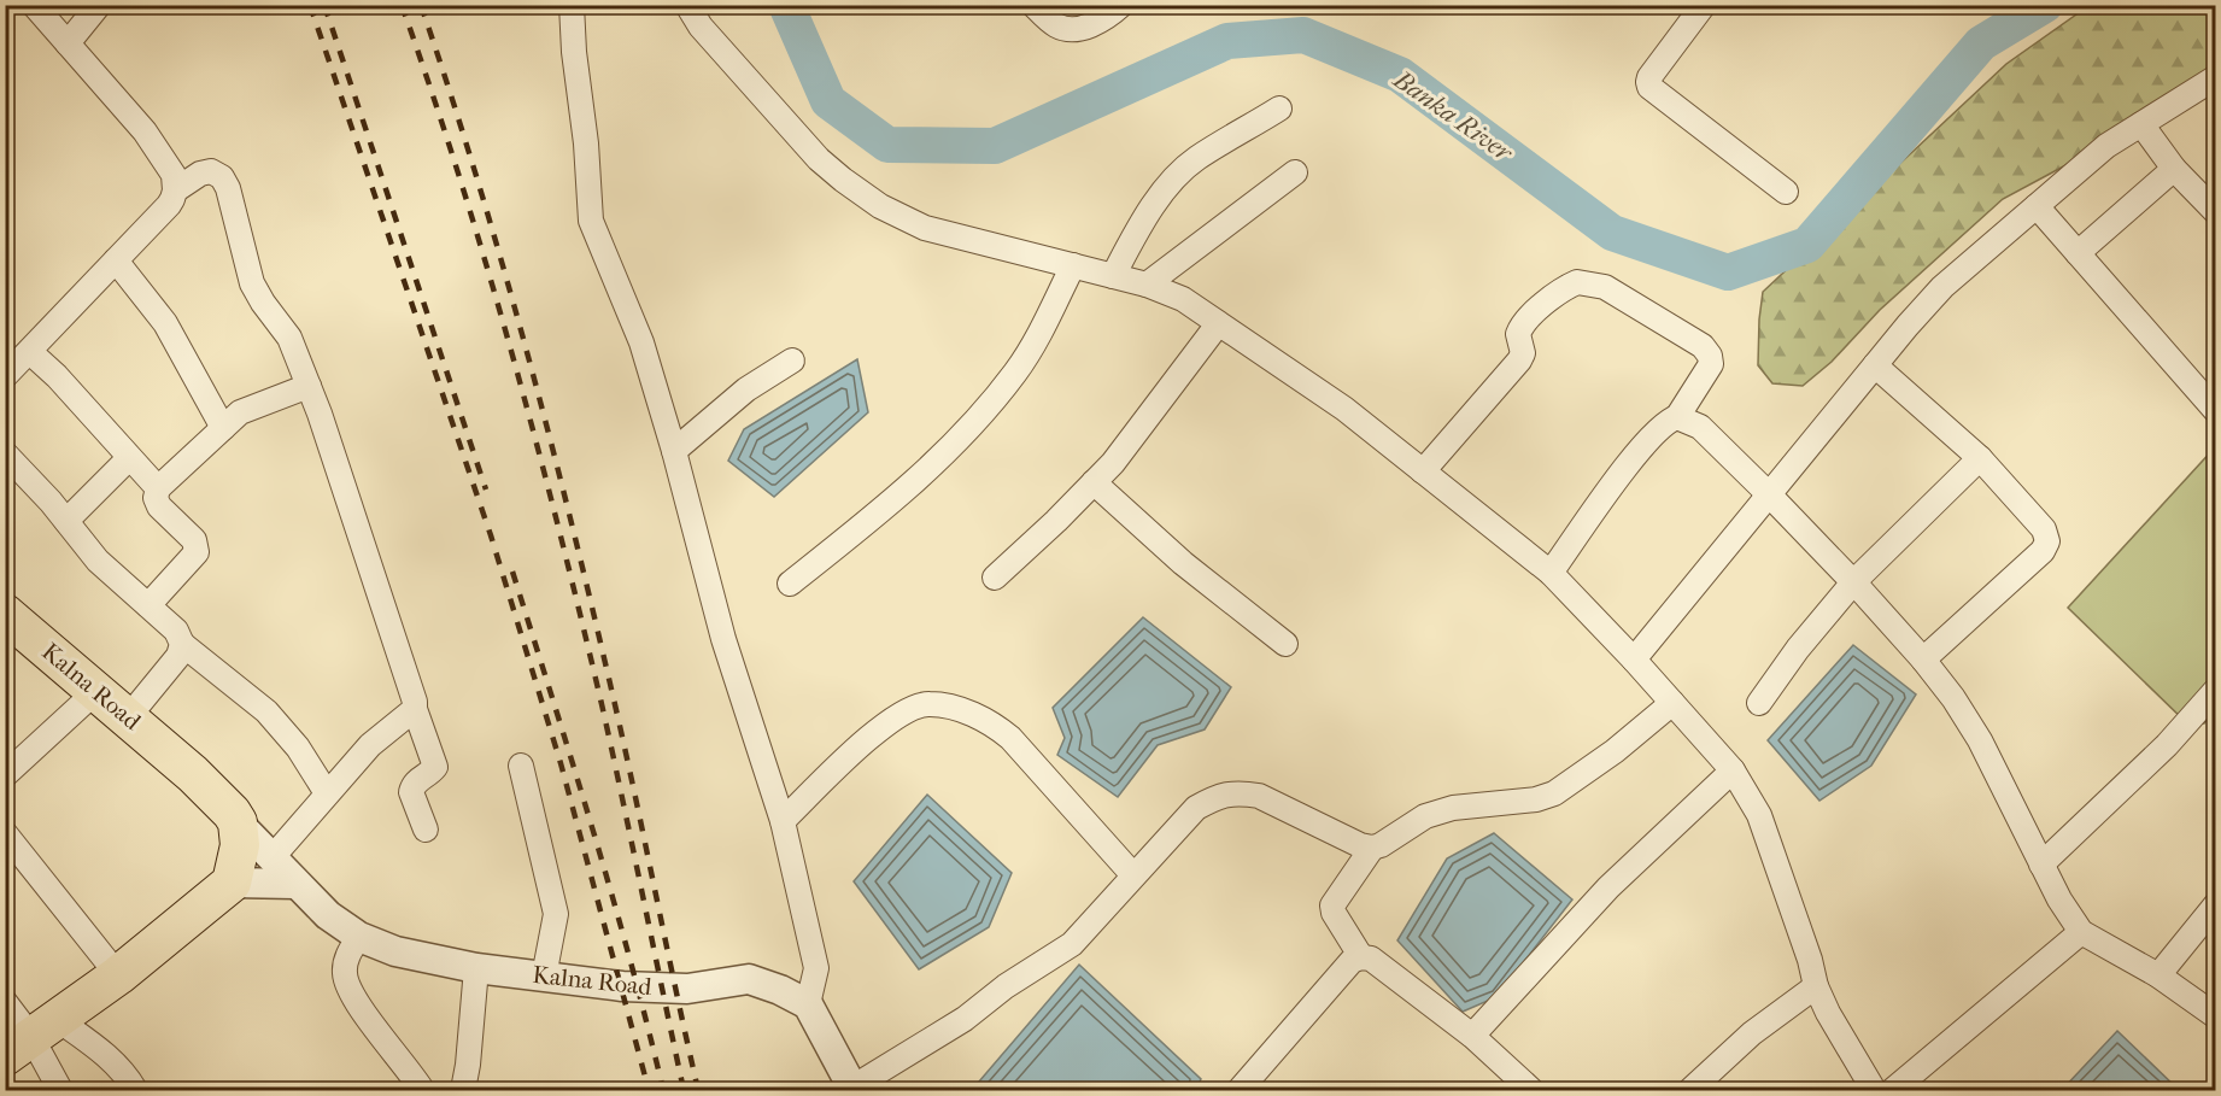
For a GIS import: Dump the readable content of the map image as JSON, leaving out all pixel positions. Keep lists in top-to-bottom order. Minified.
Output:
{"streets":{"main road":["Kalna Road"]},"water":["Banka River"]}
